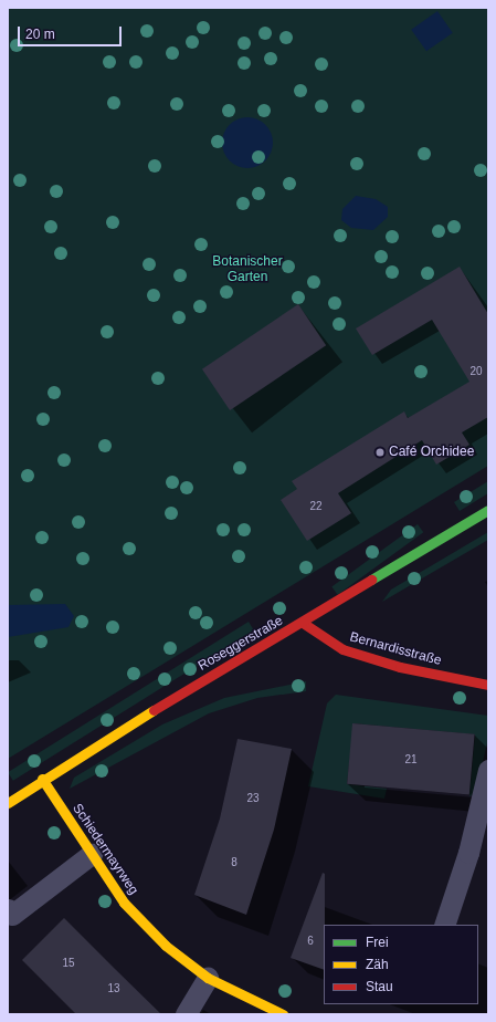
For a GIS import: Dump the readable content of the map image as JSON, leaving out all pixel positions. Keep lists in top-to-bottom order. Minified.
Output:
{"streets":{"street":["Roseggerstraße","Bernardisstraße","Schiedermayrweg"]},"crossings":[["Roseggerstraße","Bernardisstraße"],["Roseggerstraße","Schiedermayrweg"]],"parks":["Botanischer Garten"],"places":["Café Orchidee"],"house_numbers":["20","22","21","23","8","6","15","13"],"legend":["Frei","Zäh","Stau"],"scale_bar":"20 m"}
